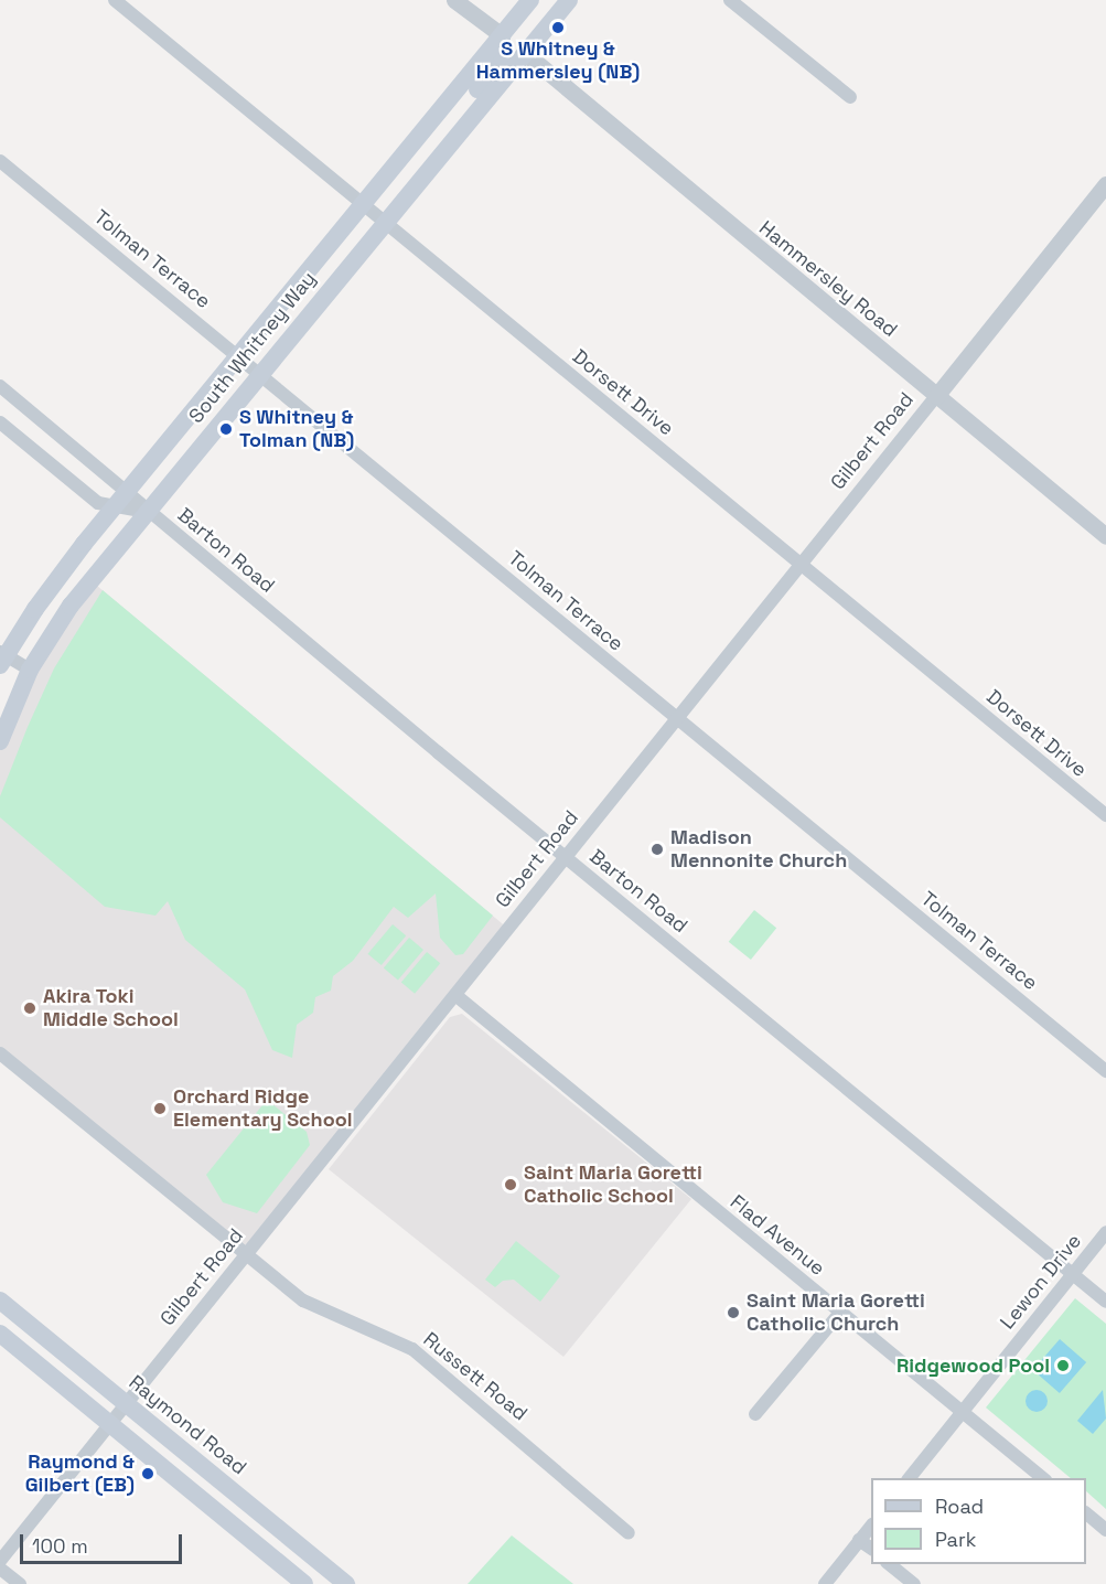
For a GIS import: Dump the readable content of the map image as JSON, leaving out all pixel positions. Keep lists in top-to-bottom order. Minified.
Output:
{"streets":{"main road":["South Whitney Way","Raymond Road"],"street":["Tolman Terrace","Hammersley Road","Dorsett Drive","Gilbert Road","Barton Road","Flad Avenue","Lewon Drive","Russett Road"]},"crossings":[["Tolman Terrace","South Whitney Way"],["Tolman Terrace","Gilbert Road"],["Hammersley Road","South Whitney Way"],["Hammersley Road","Gilbert Road"],["South Whitney Way","Dorsett Drive"],["South Whitney Way","Barton Road"],["Dorsett Drive","Gilbert Road"],["Gilbert Road","Barton Road"],["Gilbert Road","Flad Avenue"],["Gilbert Road","Russett Road"],["Gilbert Road","Raymond Road"],["Barton Road","Lewon Drive"],["Flad Avenue","Lewon Drive"]],"places":["S Whitney & Hammersley (NB)","S Whitney & Tolman (NB)","Madison Mennonite Church","Akira Toki Middle School","Orchard Ridge Elementary School","Saint Maria Goretti Catholic School","Saint Maria Goretti Catholic Church","Ridgewood Pool","Raymond & Gilbert (EB)"],"legend":["Road","Park"],"scale_bar":"100 m"}
